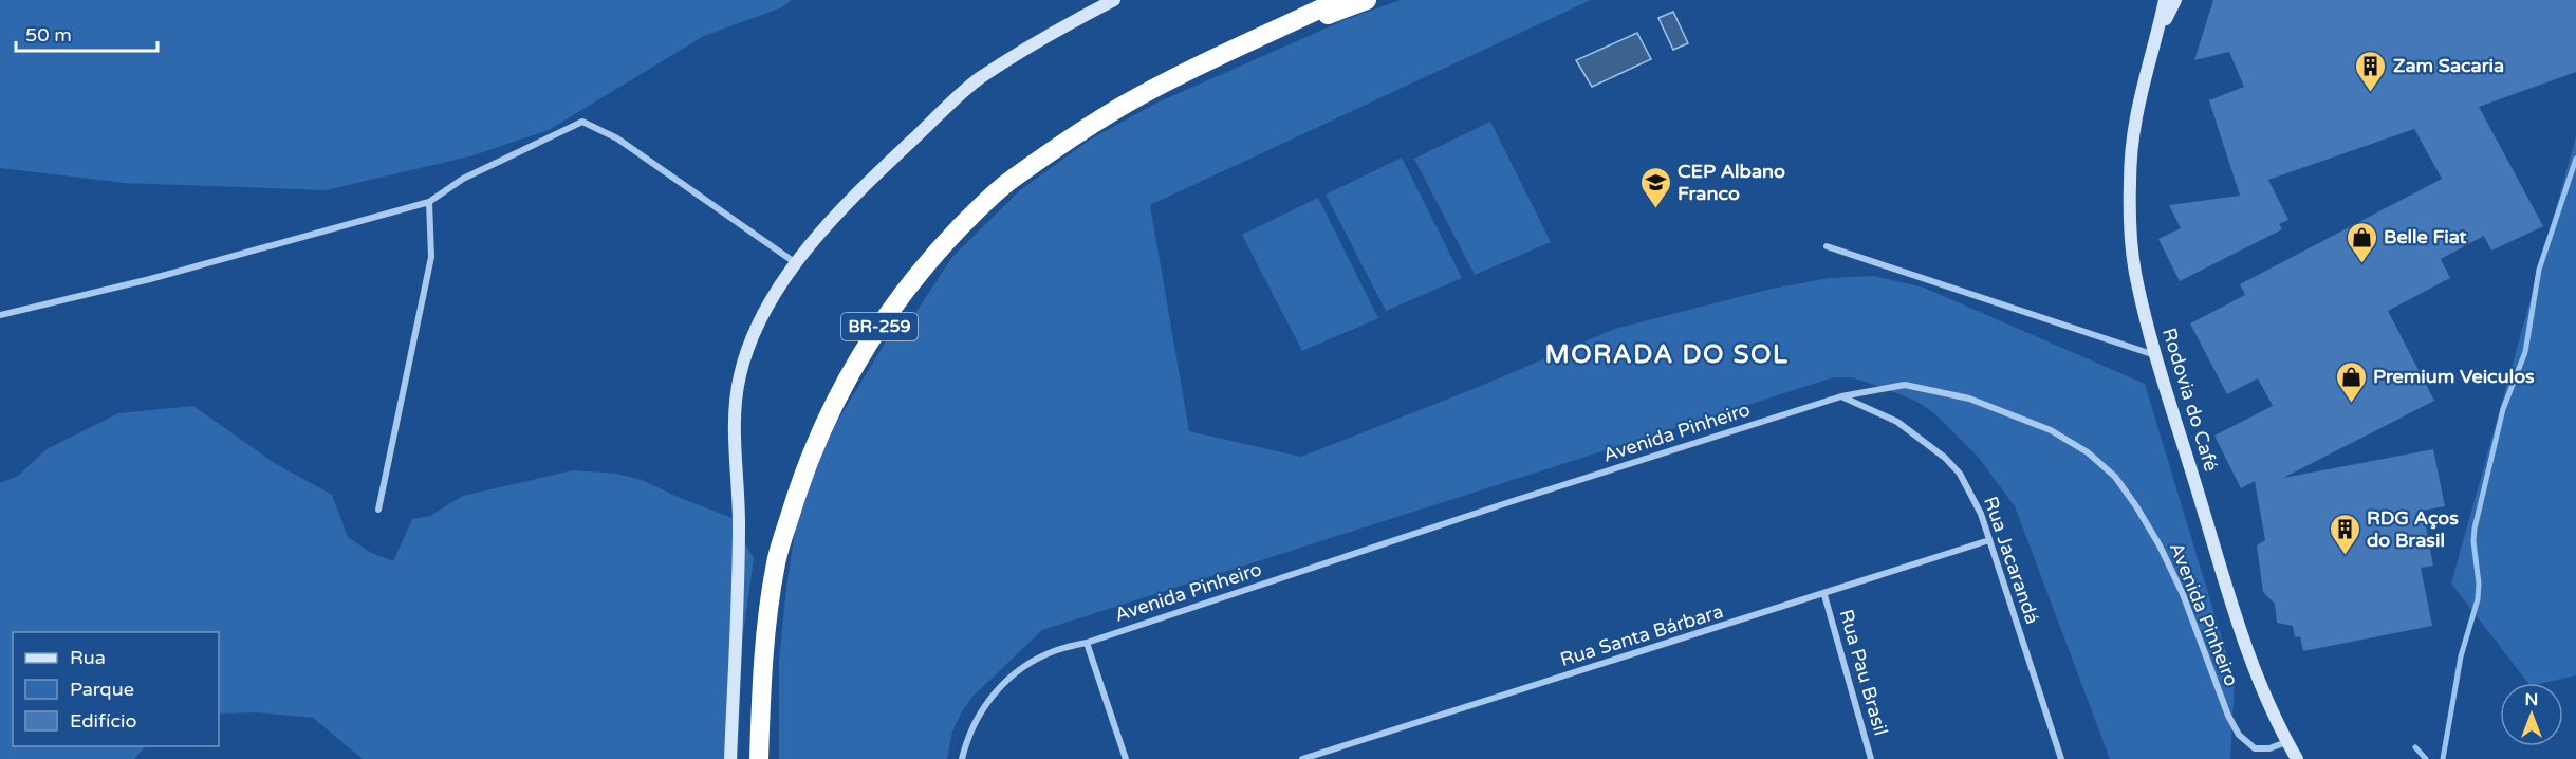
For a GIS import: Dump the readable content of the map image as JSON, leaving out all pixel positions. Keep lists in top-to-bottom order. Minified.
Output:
{"streets":{"highway":["BR-259"],"street":["Rodovia do Café","Avenida Pinheiro","Rua Jacarandá","Rua Santa Bárbara","Rua Pau Brasil"]},"crossings":[["Rodovia do Café","Avenida Pinheiro"],["Avenida Pinheiro","Rua Jacarandá"],["Rua Jacarandá","Rua Santa Bárbara"],["Rua Santa Bárbara","Rua Pau Brasil"]],"districts":["MORADA DO SOL"],"places":{"building":["Zam Sacaria","RDG Aços do Brasil"],"school or university":["CEP Albano Franco"],"shop":["Belle Fiat","Premium Veiculos"]},"legend":["Rua","Parque","Edifício"],"scale_bar":"50 m","north":"top"}
